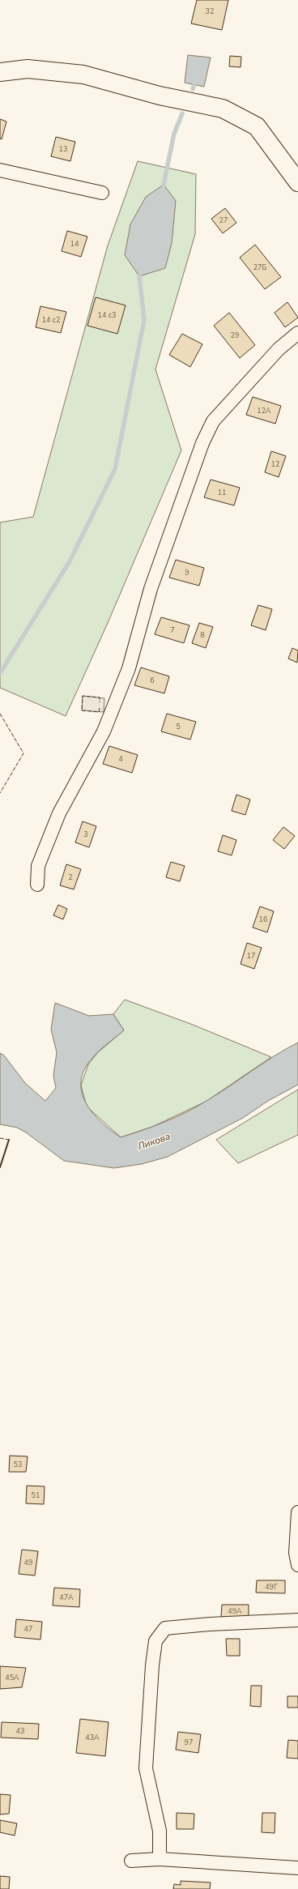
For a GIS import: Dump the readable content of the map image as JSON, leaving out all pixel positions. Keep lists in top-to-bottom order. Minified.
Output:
{"water":["Ликова"],"house_numbers":["32","13","27","14","27Б","14 с3","14 с2","29","12А","12","11","9","7","8","6","5","4","3","2","16","17","53","51","49","49Г","47А","49А","47","45А","43","43А","97"]}
